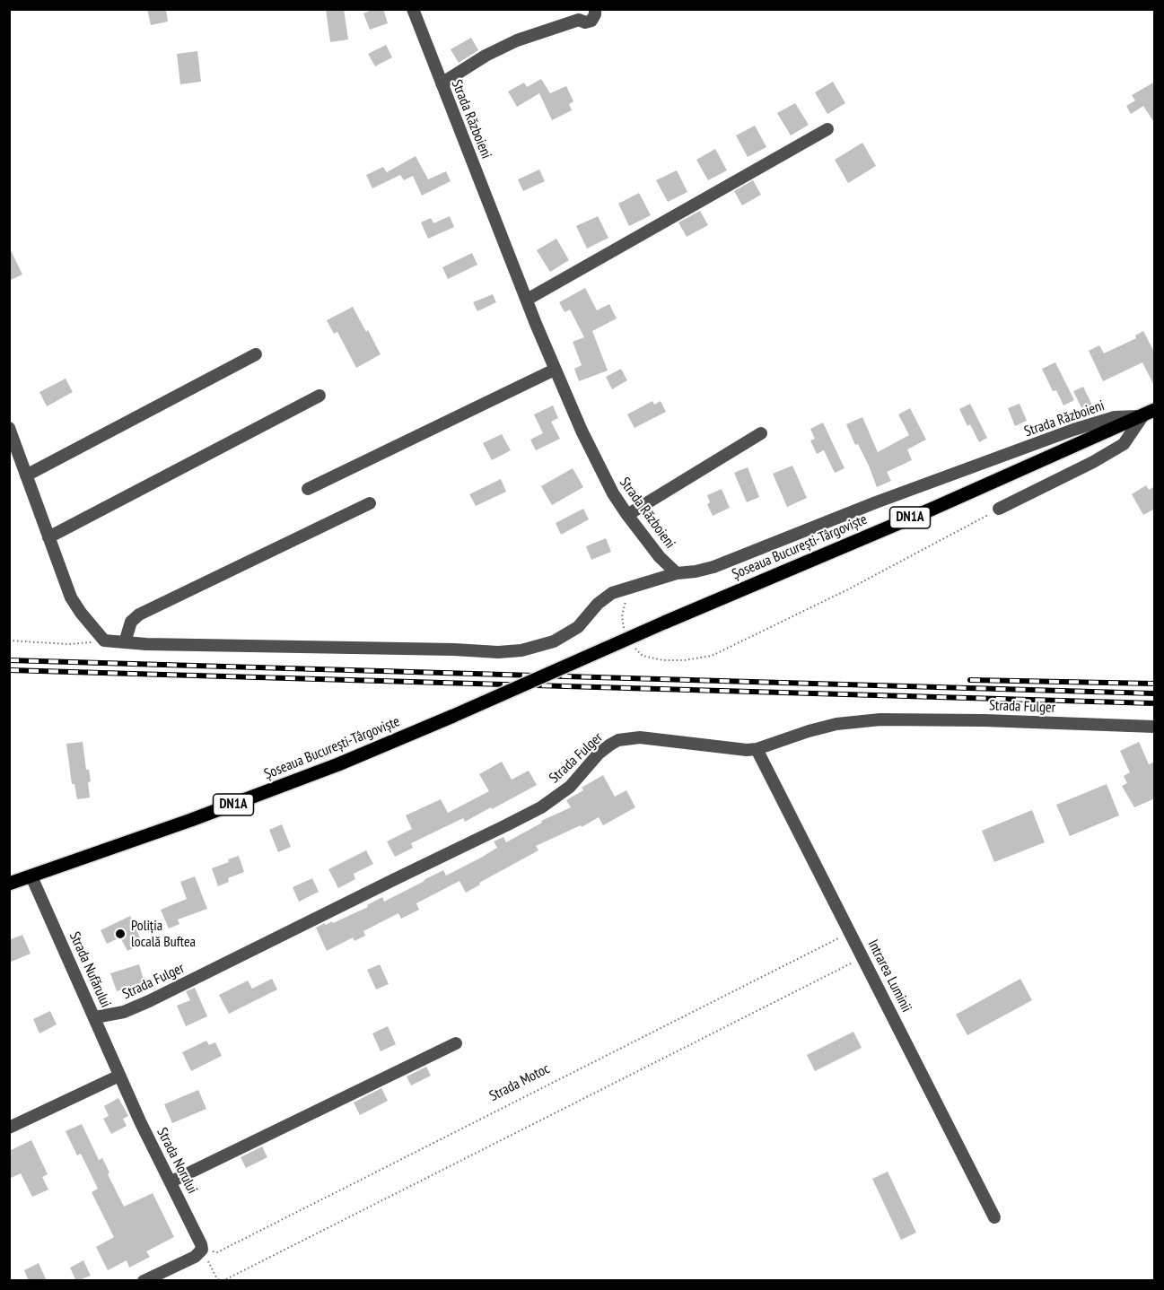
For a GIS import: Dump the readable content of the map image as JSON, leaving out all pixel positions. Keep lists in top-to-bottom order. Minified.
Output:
{"streets":{"main road":["DN1A","Șoseaua București-Târgoviște"],"street":["Strada Războieni","Strada Fulger","Strada Nufărului","Intrarea Luminii","Strada Norului"],"path":["Strada Motoc"]},"crossings":[["Strada Războieni","Șoseaua București-Târgoviște"],["Șoseaua București-Târgoviște","Strada Nufărului"],["Strada Fulger","Strada Nufărului"],["Strada Fulger","Intrarea Luminii"],["Strada Nufărului","Strada Norului"],["Intrarea Luminii","Strada Motoc"],["Strada Motoc","Strada Norului"]],"places":["Poliția locală Buftea"]}
